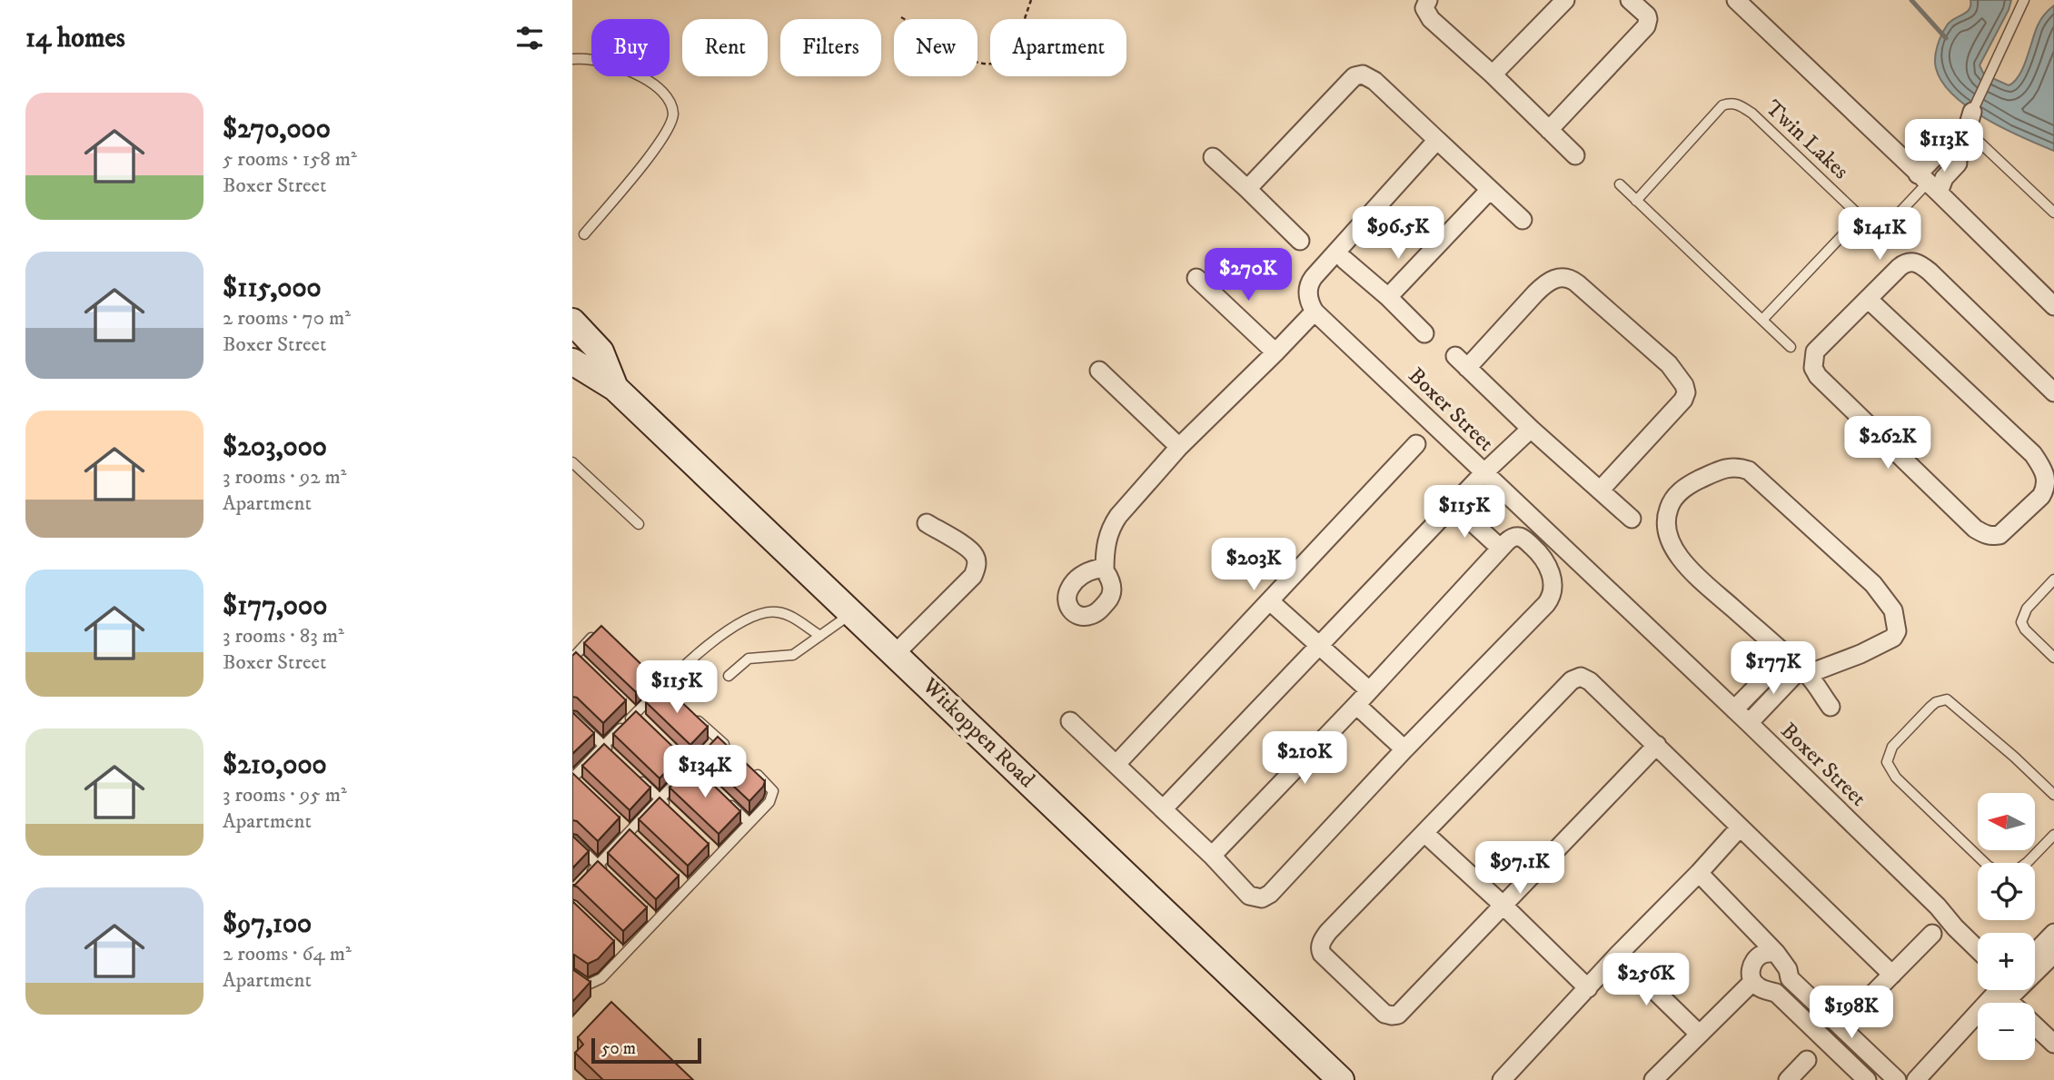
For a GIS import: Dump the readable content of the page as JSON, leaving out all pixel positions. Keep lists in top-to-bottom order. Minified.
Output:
{"streets":{"main road":["Witkoppen Road"],"street":["Boxer Street"],"lane":["Twin Lakes"]},"scale_bar":"50 m","north":"left","page":{"heading":"14 homes","chip":["Buy","Rent","Filters","New","Apartment"],"list":[{"name":"$270,000","note":"5 rooms · 158 m² · Boxer Street"},{"name":"$115,000","note":"2 rooms · 70 m² · Boxer Street"},{"name":"$203,000","note":"3 rooms · 92 m² · Apartment"},{"name":"$177,000","note":"3 rooms · 83 m² · Boxer Street"},{"name":"$210,000","note":"3 rooms · 95 m² · Apartment"},{"name":"$97,100","note":"2 rooms · 64 m² · Apartment"}],"price":["$113K","$96.5K","$141K","$270K","$262K","$115K","$203K","$177K","$115K","$210K","$134K","$97.1K","$256K","$198K"],"map_buttons":["+","−"],"scale":"50 m"}}
